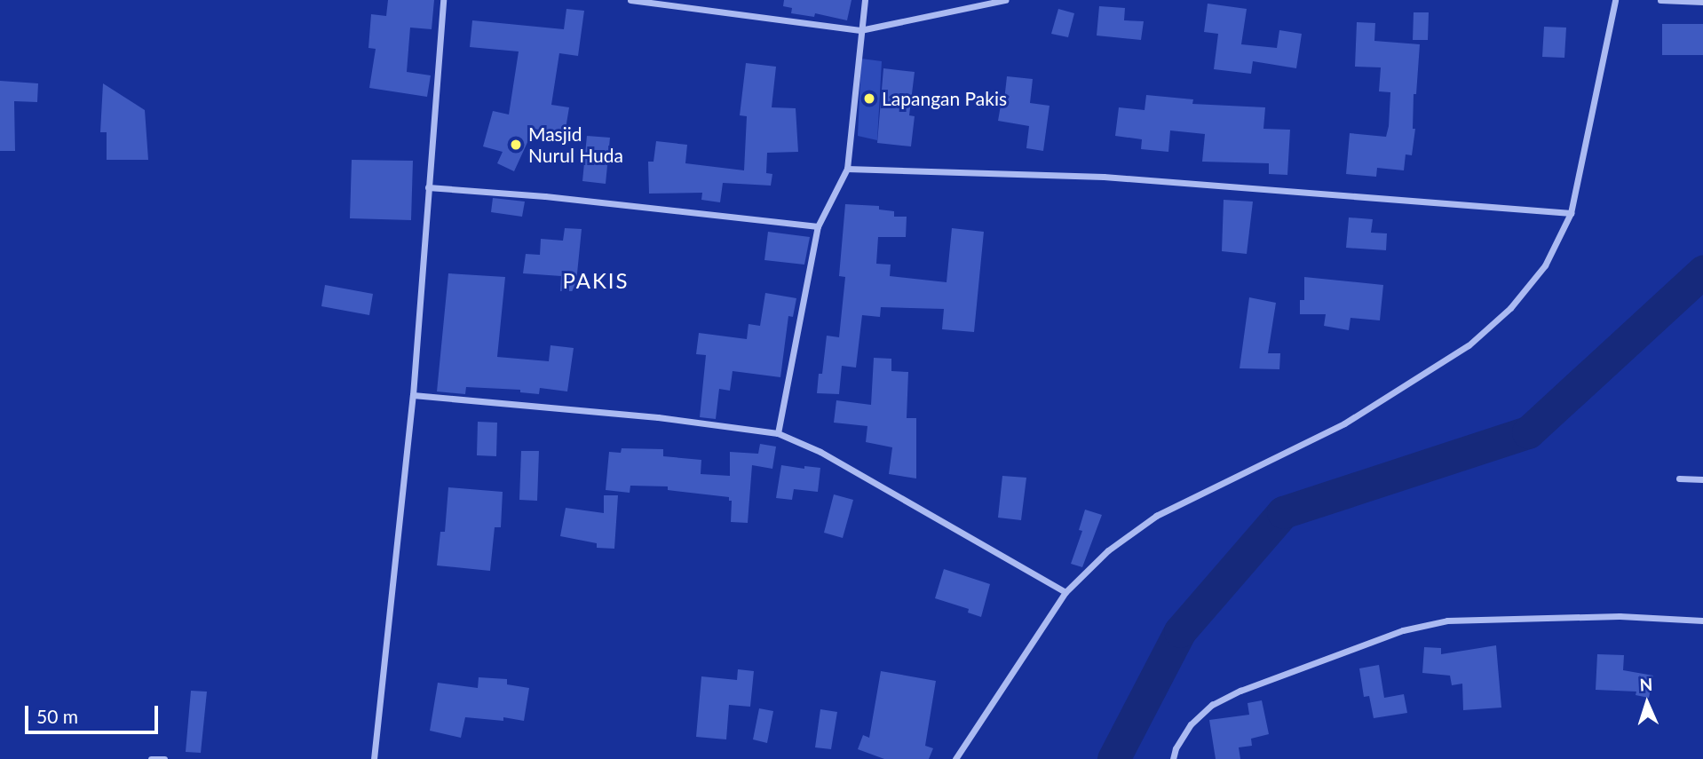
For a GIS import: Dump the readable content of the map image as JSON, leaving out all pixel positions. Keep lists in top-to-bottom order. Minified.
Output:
{"districts":["PAKIS"],"places":["Lapangan Pakis","Masjid Nurul Huda"],"scale_bar":"50 m","north":"top"}
